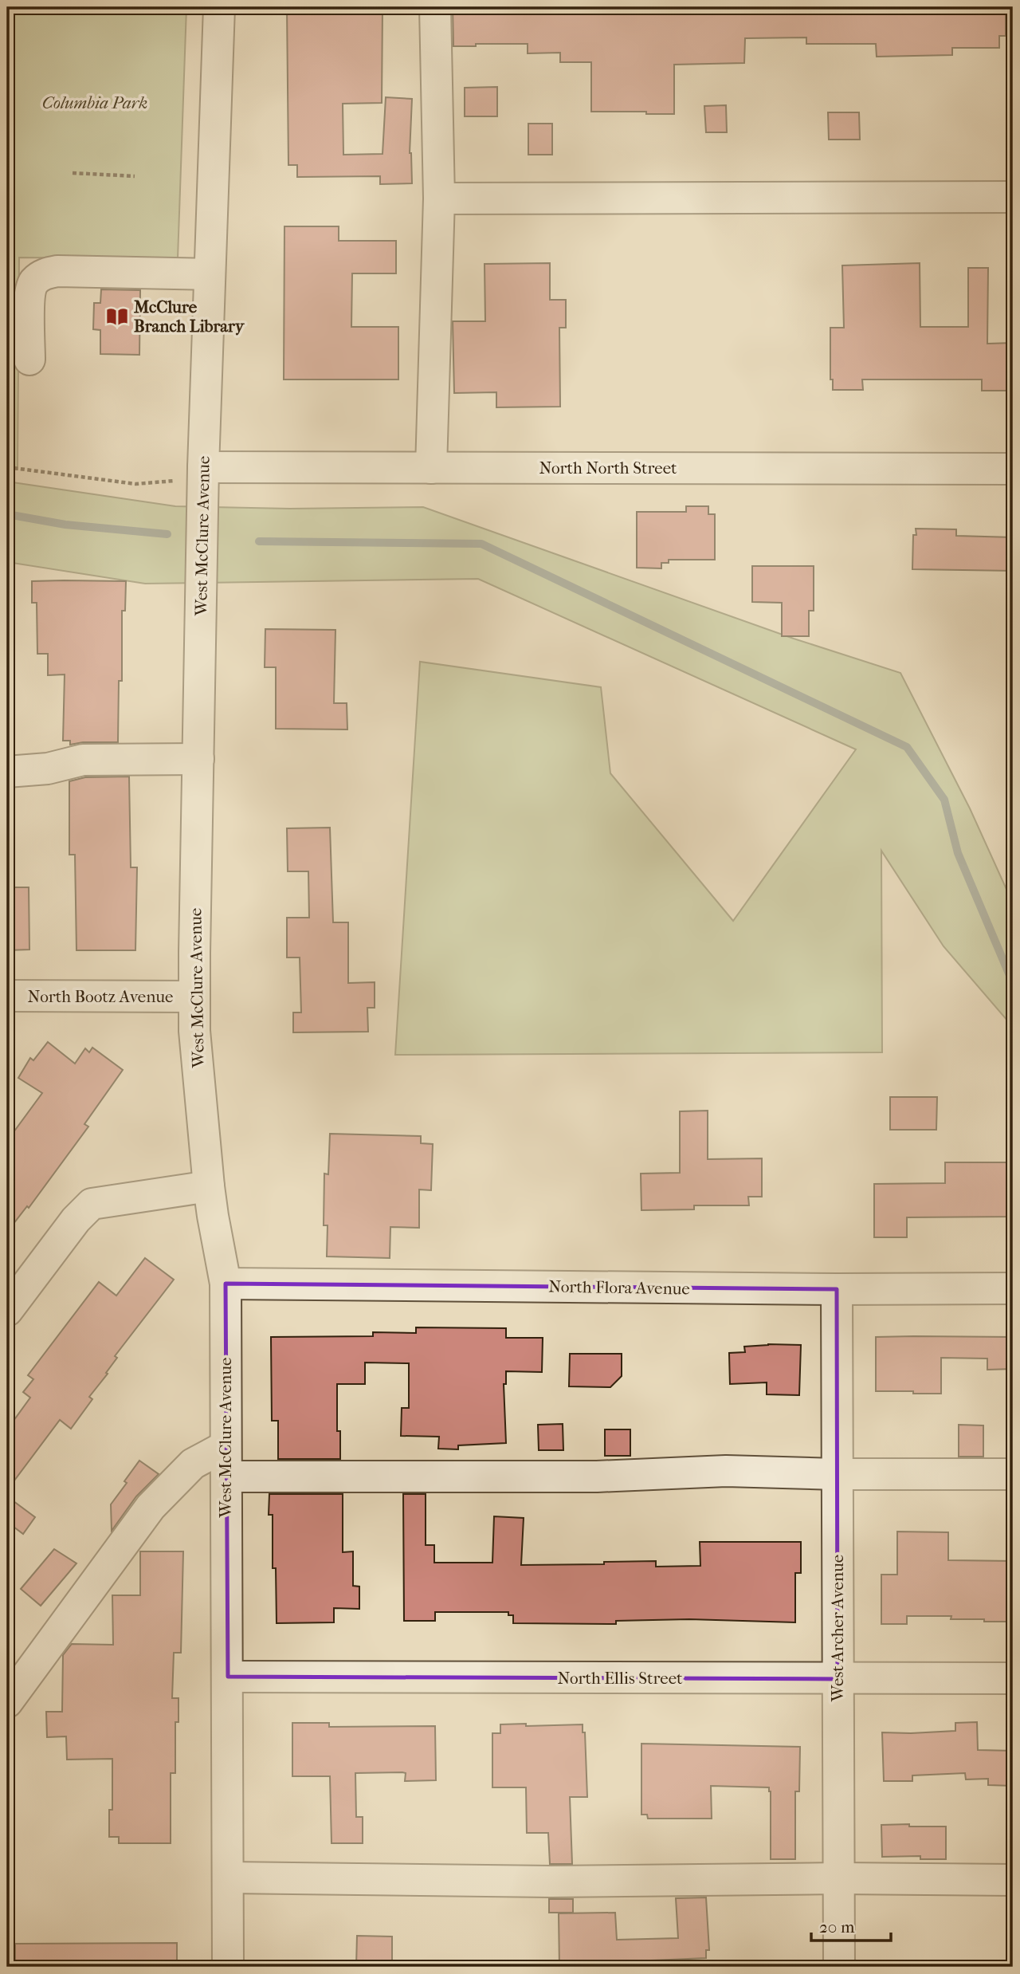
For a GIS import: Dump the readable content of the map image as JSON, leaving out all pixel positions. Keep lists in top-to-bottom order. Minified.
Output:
{"streets":{"street":["North North Street","West McClure Avenue","North Bootz Avenue","North Flora Avenue","West Archer Avenue","North Ellis Street"]},"crossings":[["North North Street","West McClure Avenue"],["West McClure Avenue","North Bootz Avenue"],["West McClure Avenue","North Flora Avenue"],["West McClure Avenue","North Ellis Street"],["North Flora Avenue","West Archer Avenue"],["West Archer Avenue","North Ellis Street"]],"parks":["Columbia Park"],"places":{"library":["McClure Branch Library"]},"scale_bar":"20 m"}
